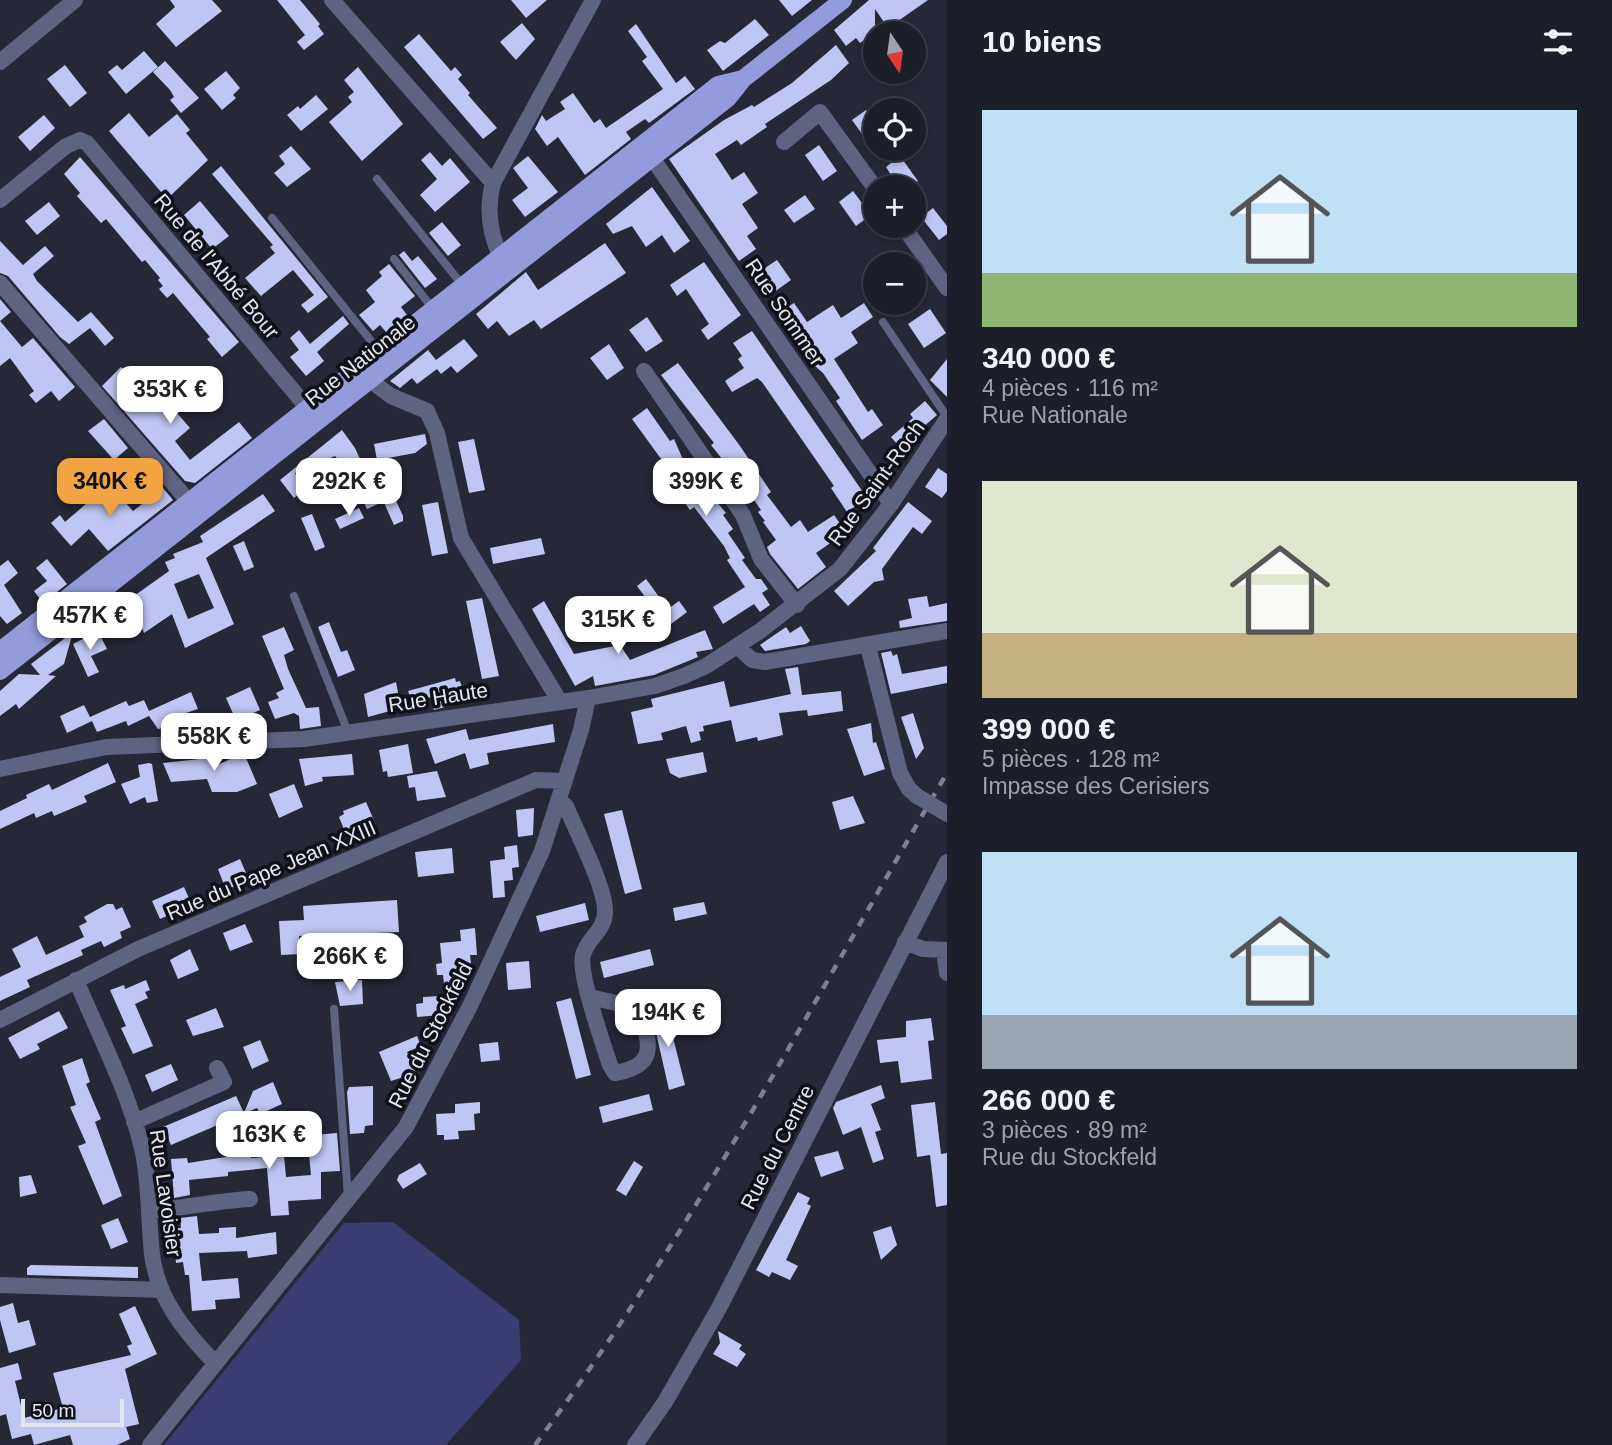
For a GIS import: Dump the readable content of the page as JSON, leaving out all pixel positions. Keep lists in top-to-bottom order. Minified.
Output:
{"streets":{"main road":["Rue Nationale"],"street":["Rue de l'Abbé Bour","Rue Sommer","Rue Saint-Roch","Rue Haute","Rue du Pape Jean XXIII","Rue du Stockfeld","Rue du Centre","Rue Lavoisier"]},"crossings":[["Rue de l'Abbé Bour","Rue Nationale"],["Rue Sommer","Rue Nationale"],["Rue Sommer","Rue Saint-Roch"],["Rue Saint-Roch","Rue Haute"],["Rue Haute","Rue du Stockfeld"],["Rue du Pape Jean XXIII","Rue du Stockfeld"],["Rue du Pape Jean XXIII","Rue Lavoisier"],["Rue du Stockfeld","Rue Lavoisier"]],"scale_bar":"50 m","north":"bottom","page":{"heading":"10 biens","map_buttons":["+","−"],"list":[{"name":"340 000 €","note":"4 pièces · 116 m² · Rue Nationale"},{"name":"399 000 €","note":"5 pièces · 128 m² · Impasse des Cerisiers"},{"name":"266 000 €","note":"3 pièces · 89 m² · Rue du Stockfeld"}],"price":["353K €","340K €","292K €","399K €","457K €","315K €","558K €","266K €","194K €","163K €"],"scale":"50 m"}}
